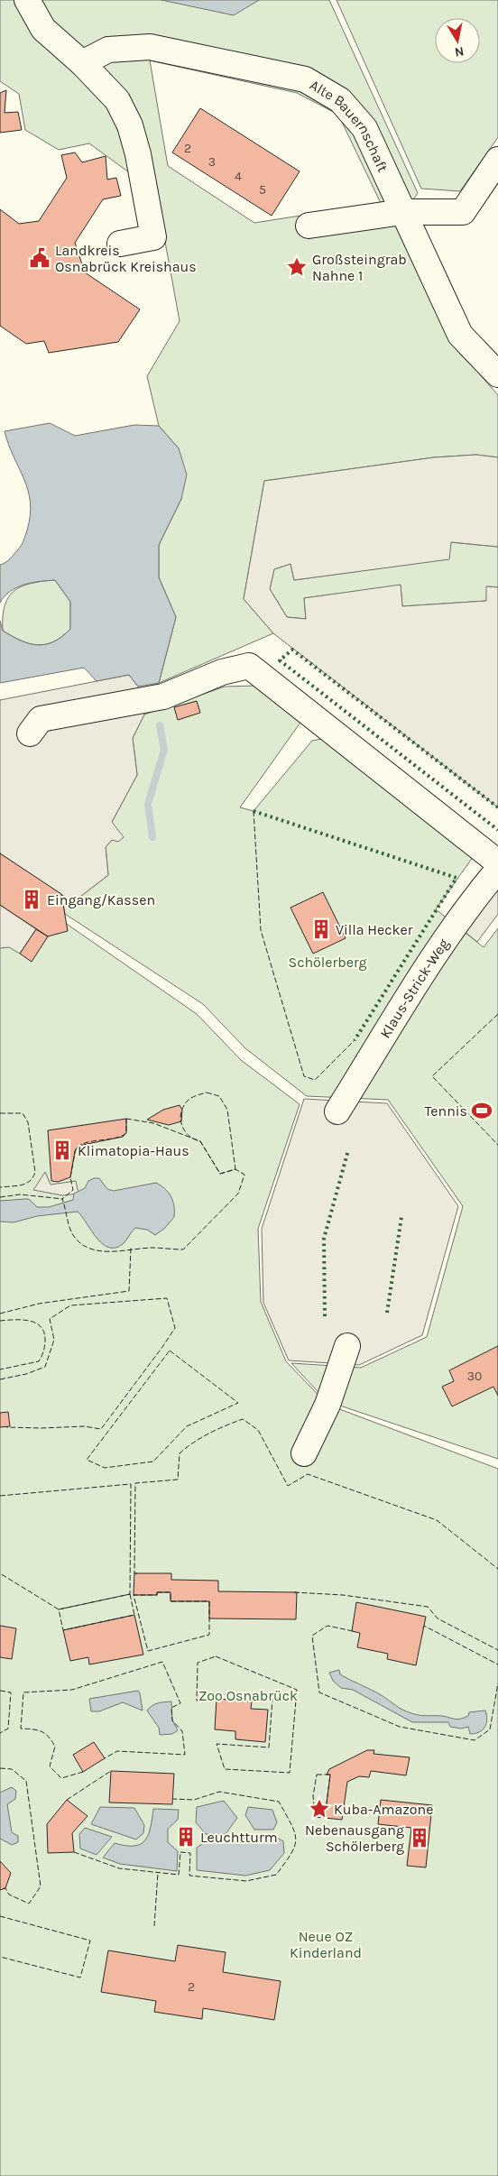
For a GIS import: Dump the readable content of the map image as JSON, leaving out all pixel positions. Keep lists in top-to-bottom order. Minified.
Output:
{"streets":{"street":["Alte Bauernschaft","Klaus-Strick-Weg"]},"parks":["Schölerberg","Zoo Osnabrück","Neue OZ Kinderland"],"places":{"public building":["Landkreis Osnabrück Kreishaus"],"place":["Großsteingrab Nahne 1","Kuba-Amazone"],"building":["Eingang/Kassen","Villa Hecker","Klimatopia-Haus","Leuchtturm","Nebenausgang Schölerberg"],"sports":["Tennis"]},"house_numbers":["2","3","4","5","30","2"],"north":"bottom"}
